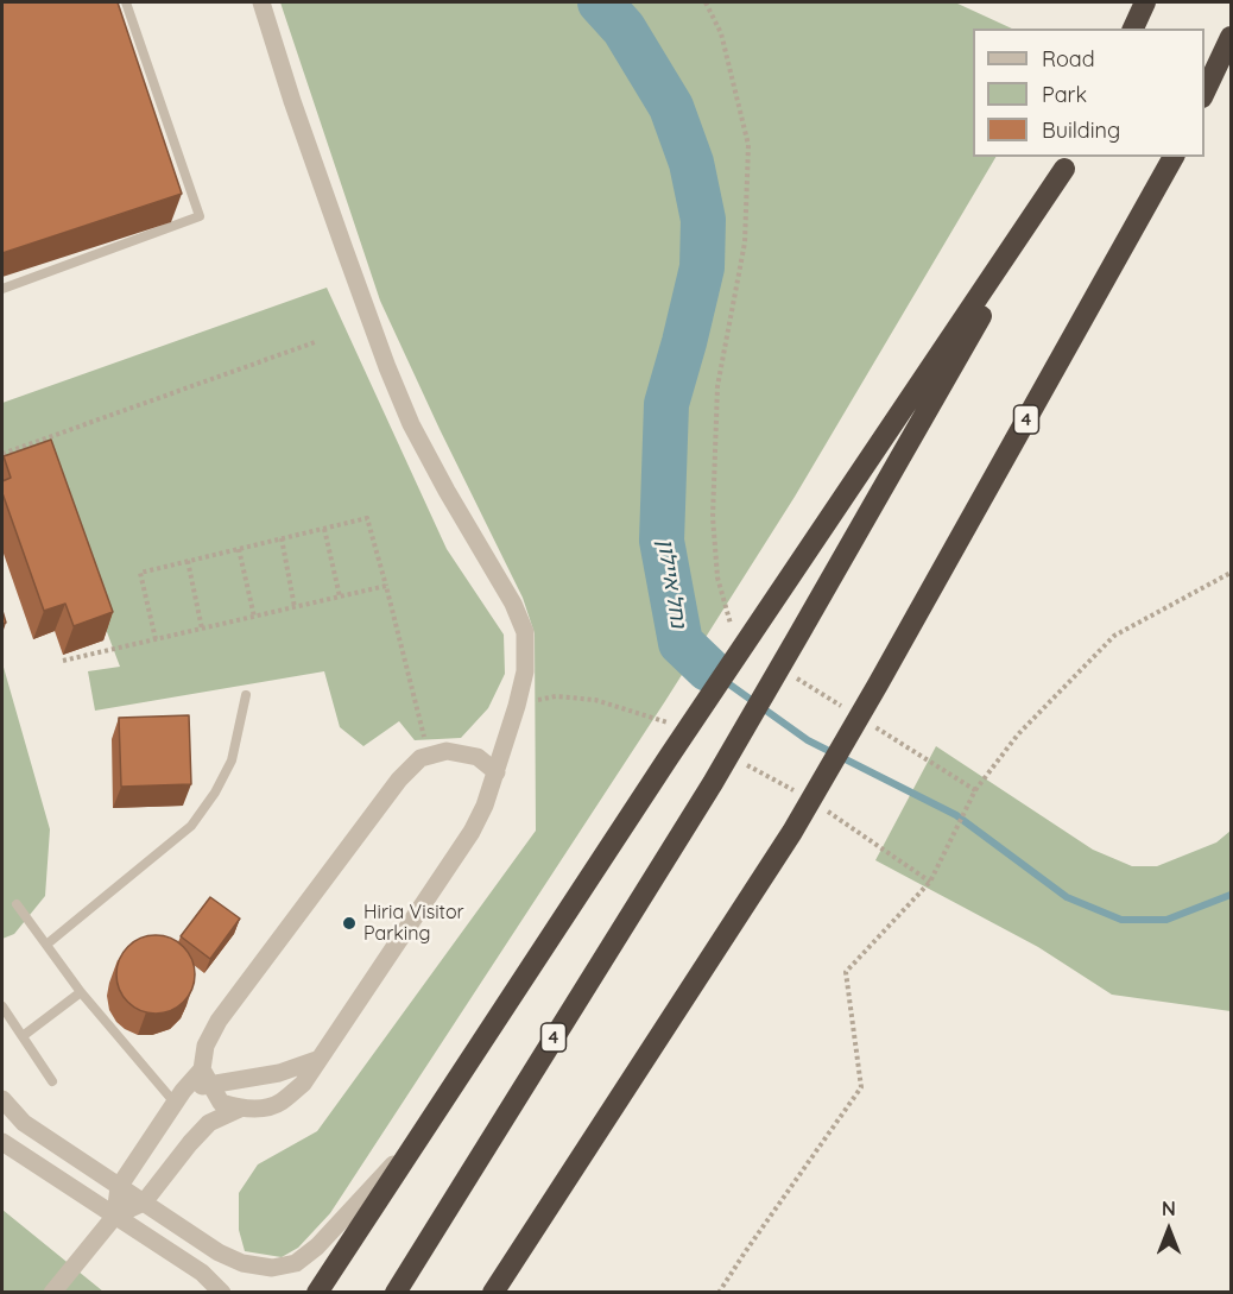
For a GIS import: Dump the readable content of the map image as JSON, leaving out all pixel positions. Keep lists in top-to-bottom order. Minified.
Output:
{"streets":{"highway":["4"]},"water":["נחל איילון"],"places":["Hiria Visitor Parking"],"legend":["Road","Park","Building"],"north":"top"}
